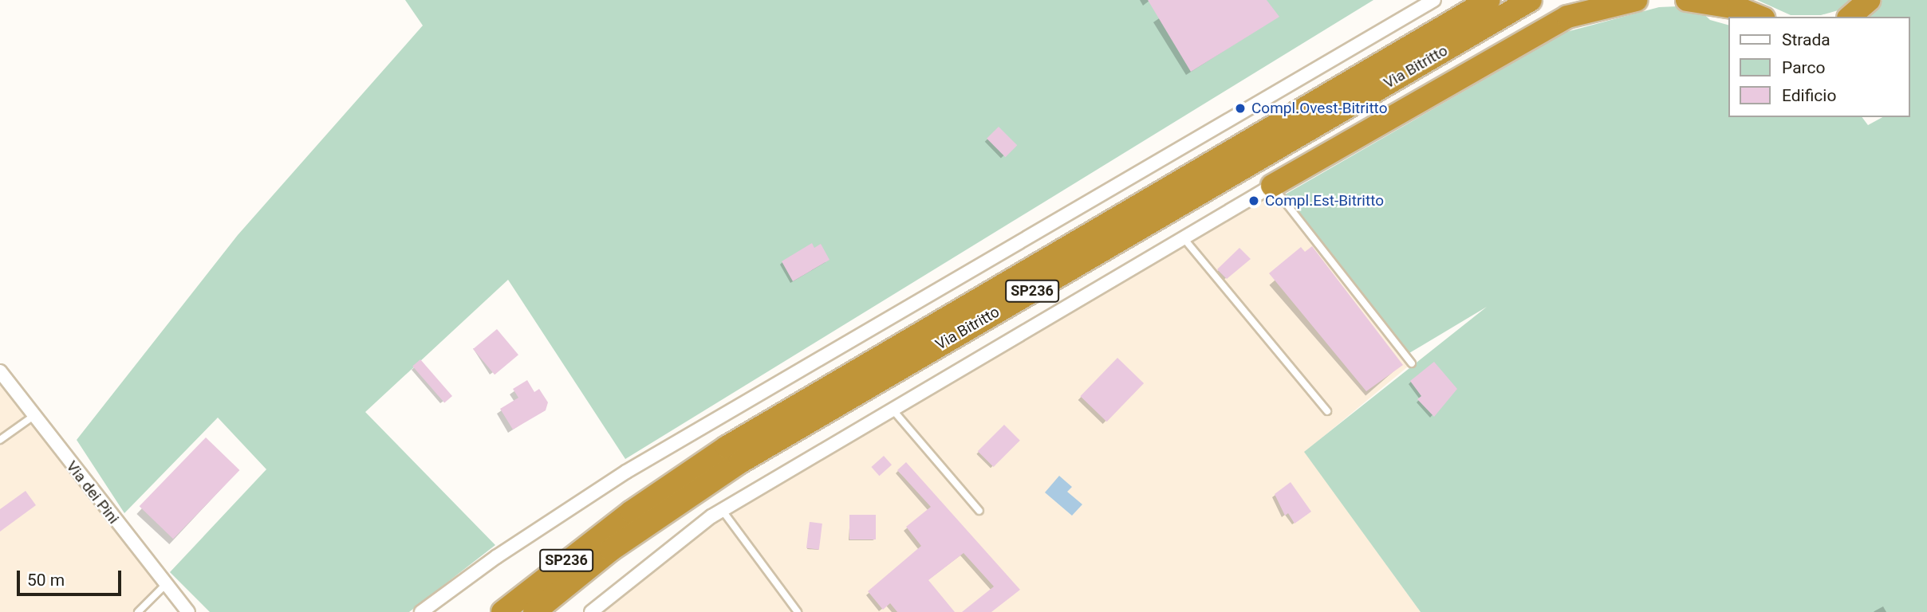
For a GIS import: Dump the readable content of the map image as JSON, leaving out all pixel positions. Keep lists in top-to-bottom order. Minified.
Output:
{"streets":{"highway":["Via Bitritto","SP236"],"street":["Via dei Pini"]},"places":["Compl.Ovest-Bitritto","Compl.Est-Bitritto"],"legend":["Strada","Parco","Edificio"],"scale_bar":"50 m"}
